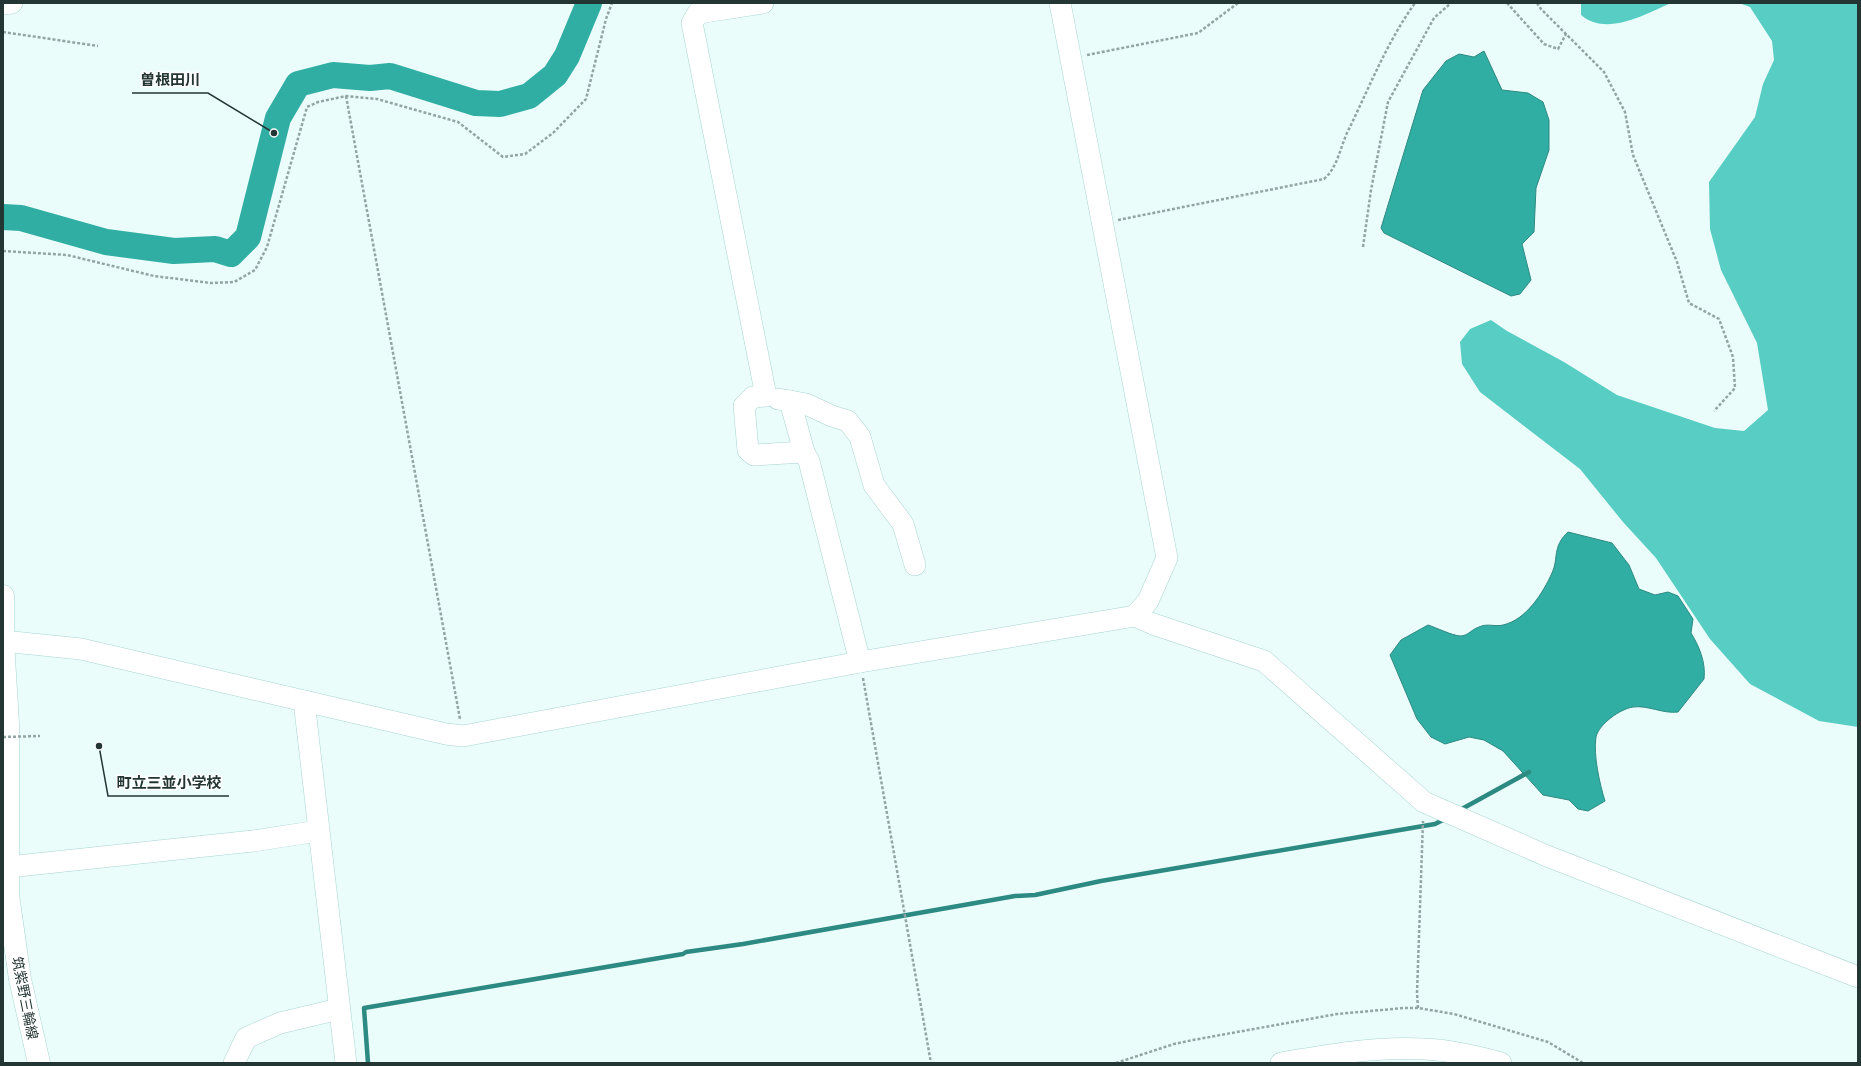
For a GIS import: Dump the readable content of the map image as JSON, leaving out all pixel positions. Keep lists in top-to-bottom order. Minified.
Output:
{"streets":{"main road":["筑紫野三輪線"]},"places":["曽根田川","町立三並小学校"]}
